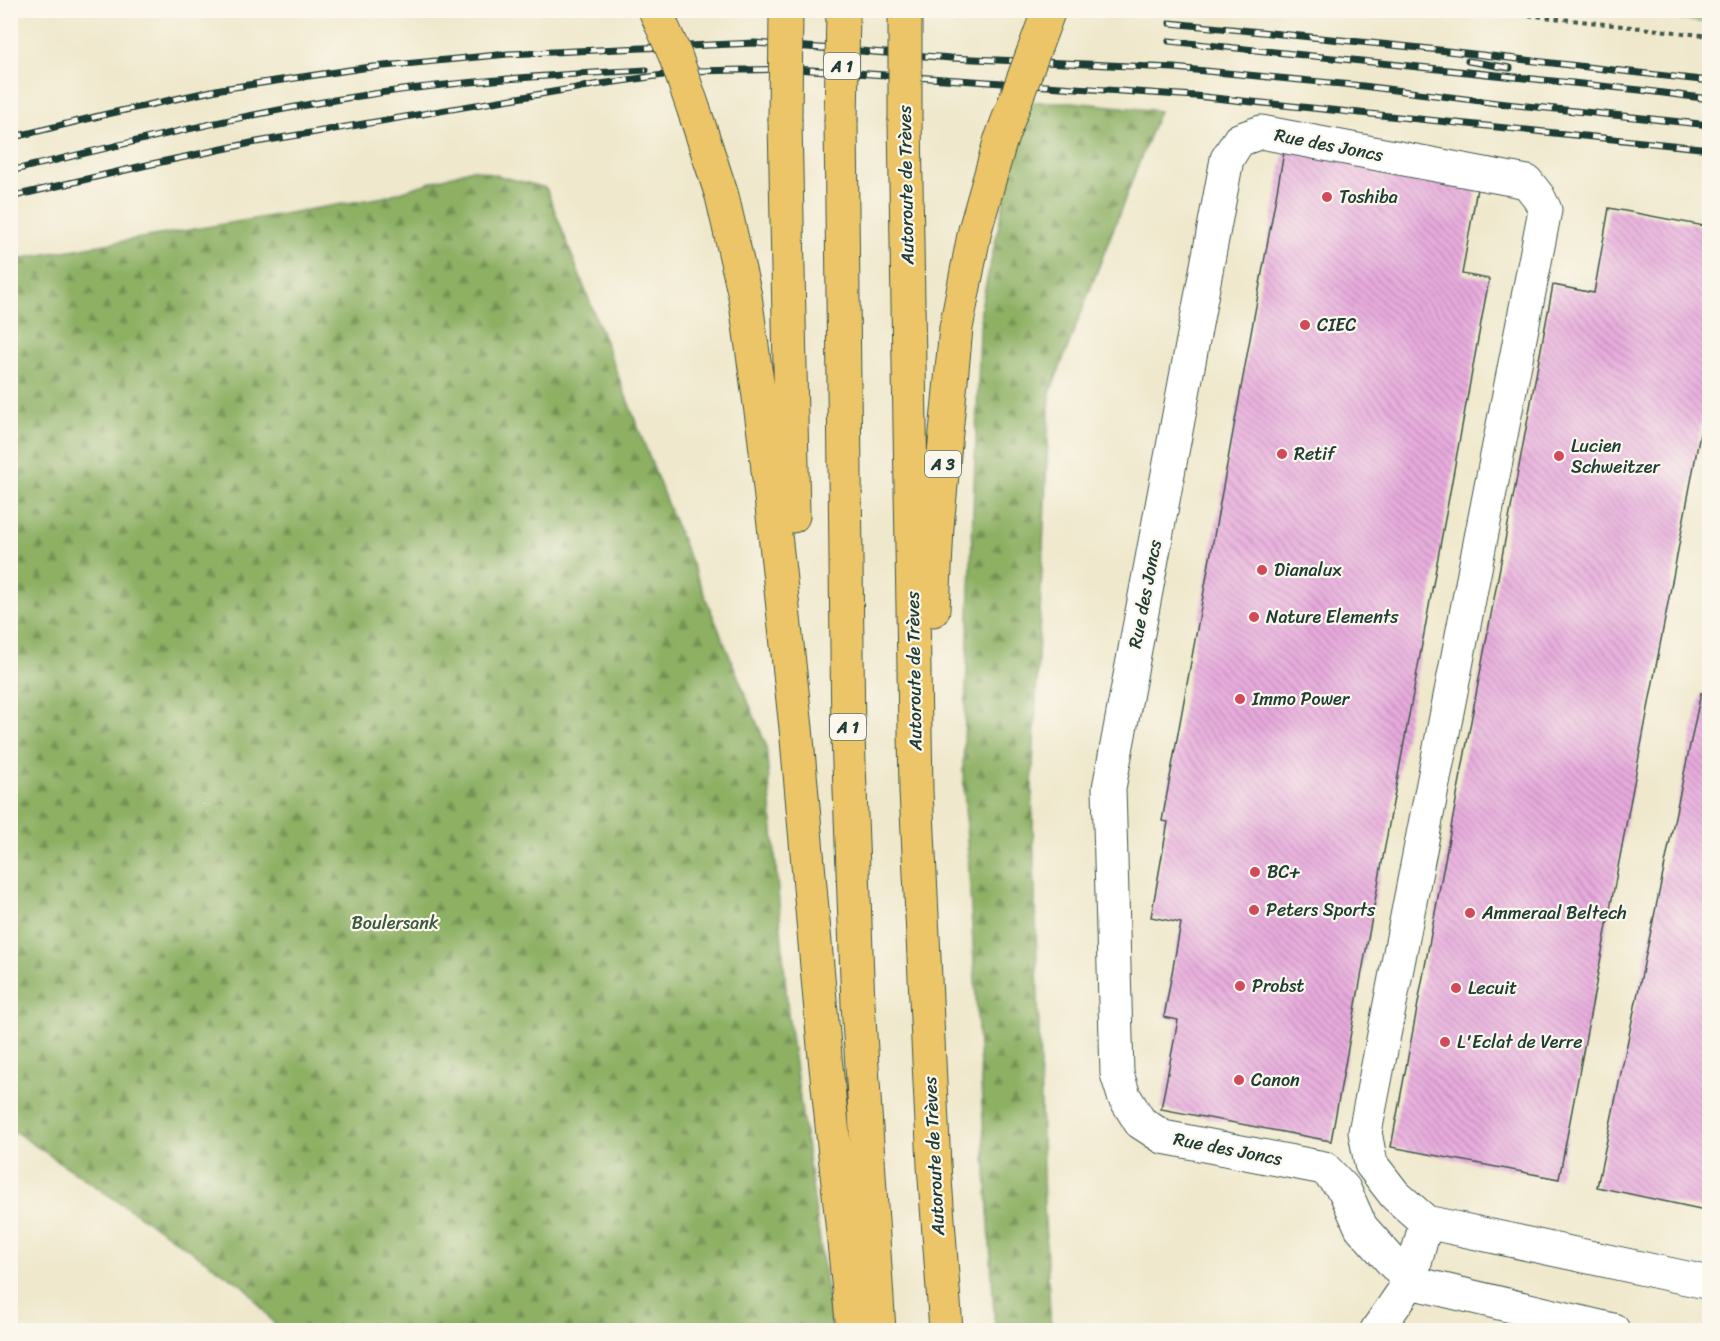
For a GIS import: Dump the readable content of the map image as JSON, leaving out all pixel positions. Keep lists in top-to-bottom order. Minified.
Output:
{"streets":{"highway":["A 1","Autoroute de Trèves","A 3"],"street":["Rue des Joncs"]},"crossings":[["Autoroute de Trèves","A 3"]],"parks":["Boulersank"],"places":["Toshiba","CIEC","Retif","Lucien Schweitzer","Dianalux","Nature Elements","Immo Power","BC+","Peters Sports","Ammeraal Beltech","Probst","Lecuit","L'Eclat de Verre","Canon"]}
